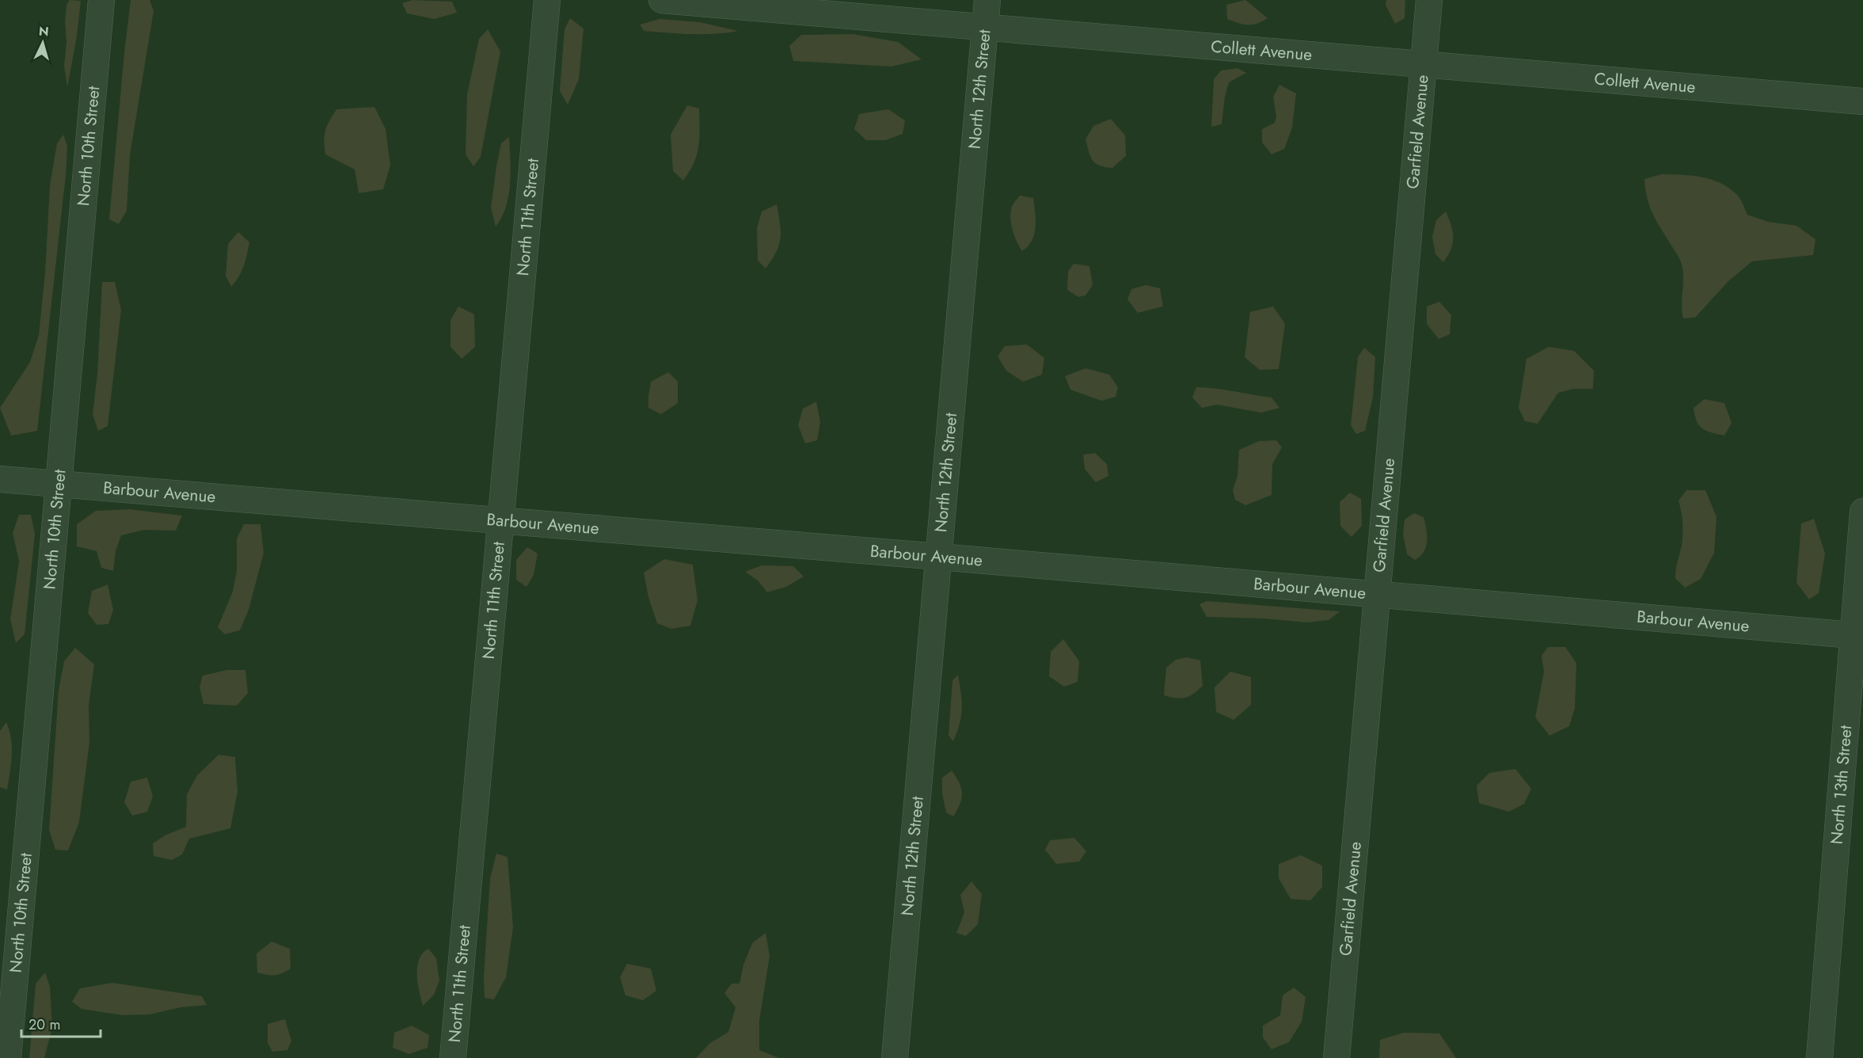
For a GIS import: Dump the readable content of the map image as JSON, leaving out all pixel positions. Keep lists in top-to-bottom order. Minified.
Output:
{"streets":{"street":["Collett Avenue","North 12th Street","Garfield Avenue","North 10th Street","North 11th Street","Barbour Avenue","North 13th Street"]},"crossings":[["Collett Avenue","North 12th Street"],["Collett Avenue","Garfield Avenue"],["North 12th Street","Barbour Avenue"],["Garfield Avenue","Barbour Avenue"],["North 10th Street","Barbour Avenue"],["North 11th Street","Barbour Avenue"],["Barbour Avenue","North 13th Street"]],"scale_bar":"20 m","north":"top"}
